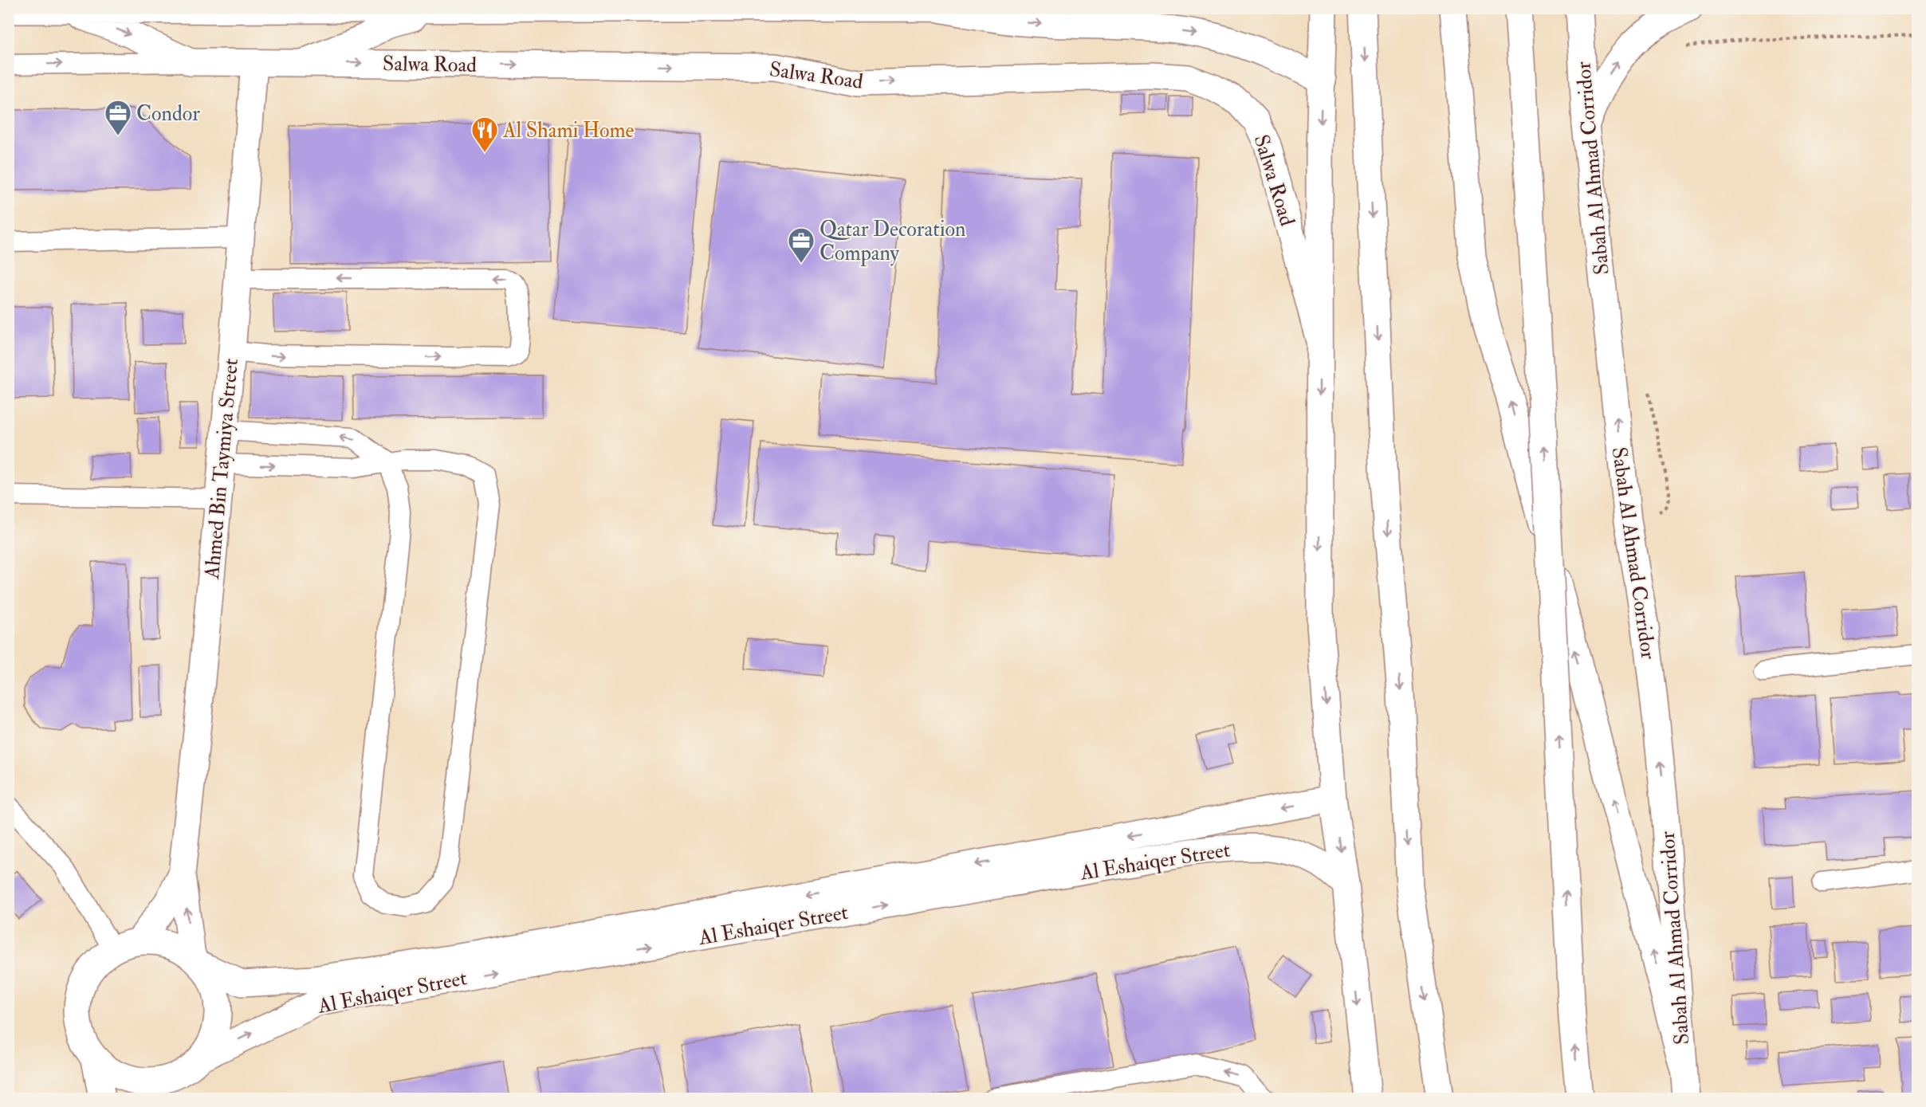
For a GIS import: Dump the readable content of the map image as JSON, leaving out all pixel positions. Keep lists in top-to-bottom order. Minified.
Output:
{"streets":{"main road":["Salwa Road","Sabah Al Ahmad Corridor","Ahmed Bin Taymiya Street","Al Eshaiqer Street"]},"crossings":[["Salwa Road","Ahmed Bin Taymiya Street"],["Ahmed Bin Taymiya Street","Al Eshaiqer Street"]],"places":{"office":["Condor","Qatar Decoration Company"],"restaurant":["Al Shami Home"]}}
